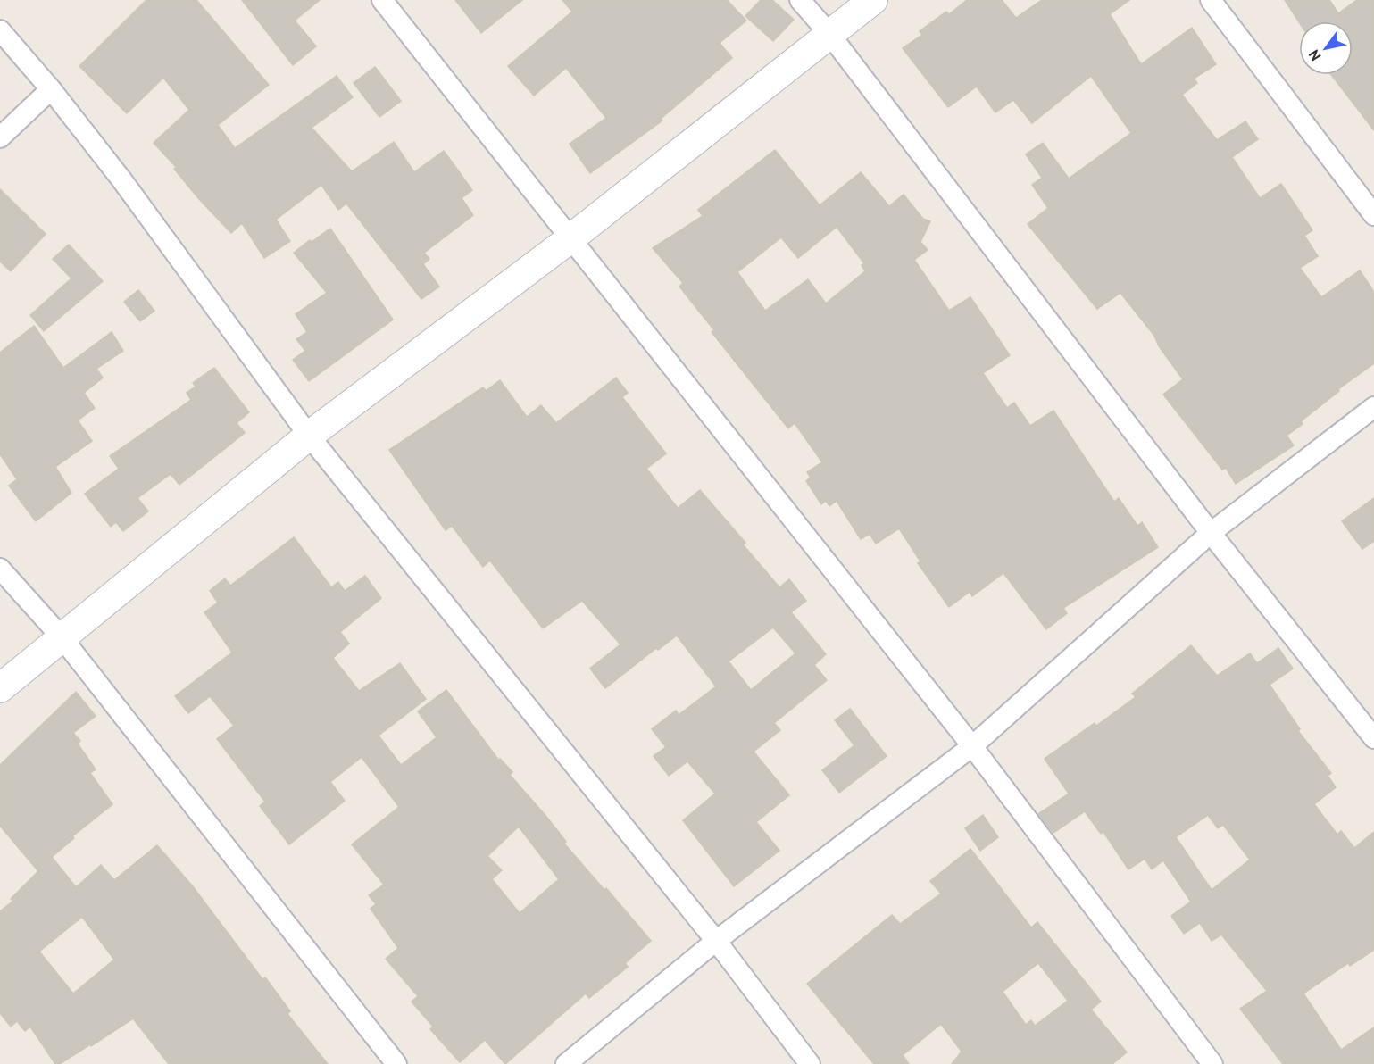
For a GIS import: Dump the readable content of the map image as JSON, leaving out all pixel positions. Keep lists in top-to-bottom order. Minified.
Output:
{"north":"bottom left"}
